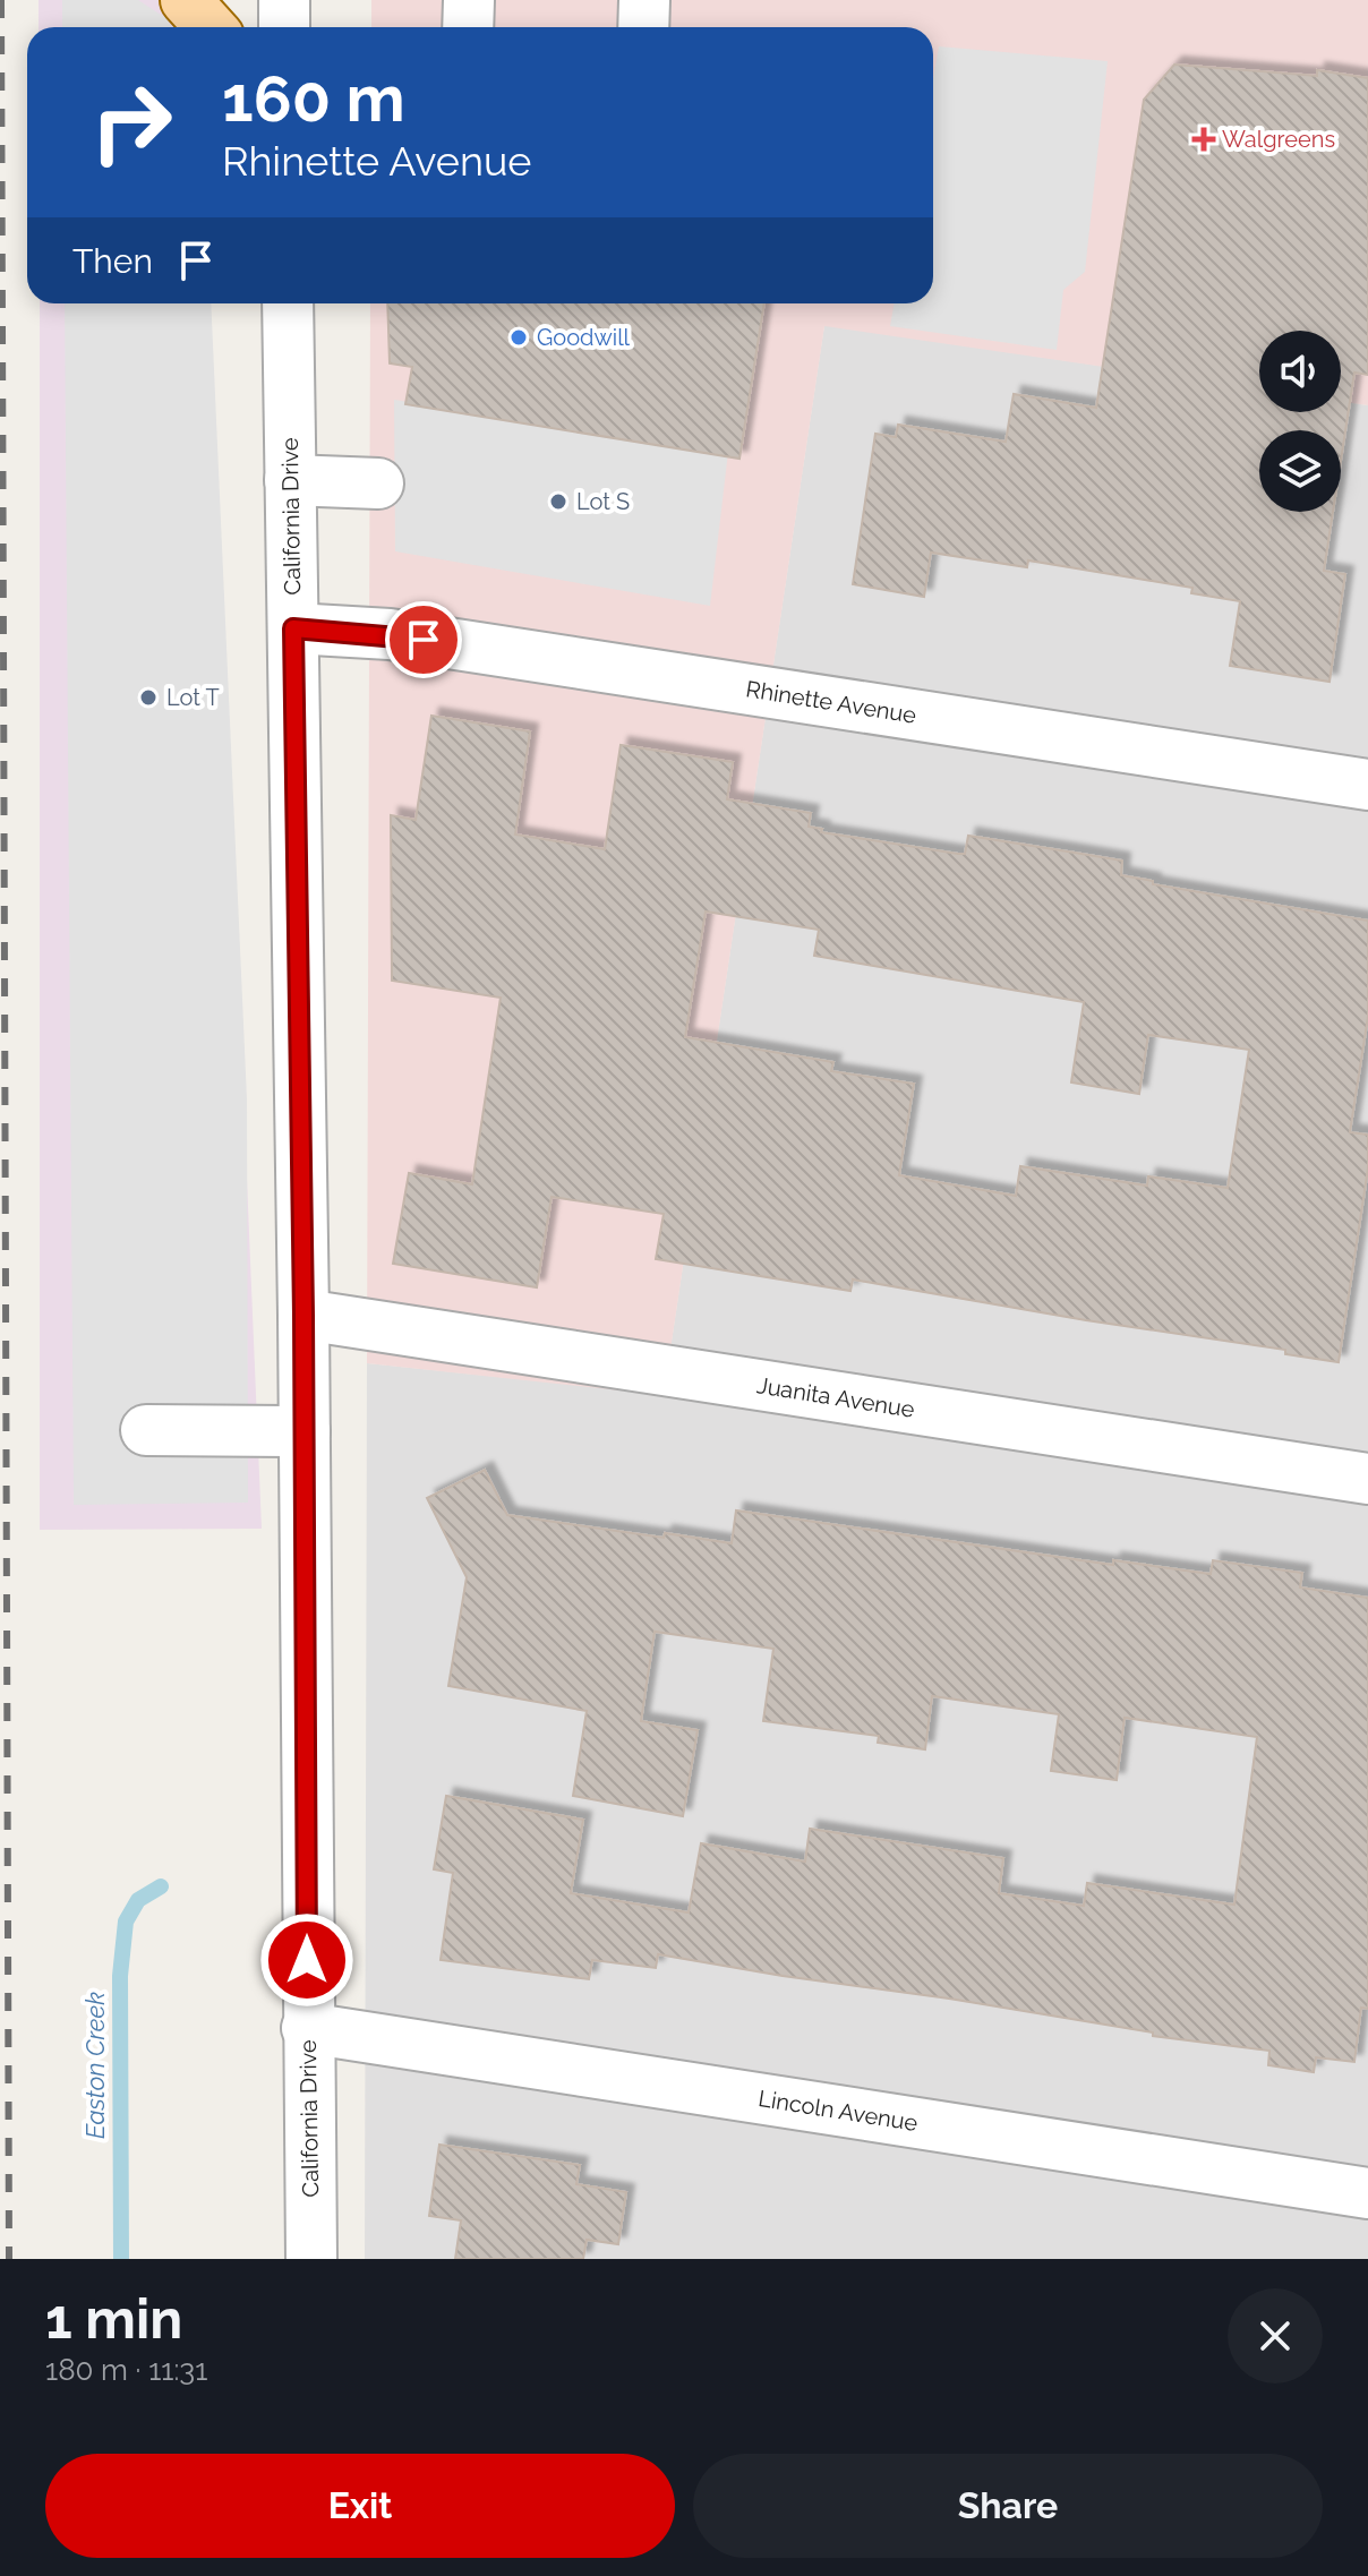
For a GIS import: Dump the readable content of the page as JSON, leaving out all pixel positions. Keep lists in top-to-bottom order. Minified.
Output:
{"streets":{"street":["California Drive","Rhinette Avenue","Juanita Avenue","Lincoln Avenue"]},"crossings":[["California Drive","Rhinette Avenue"],["California Drive","Juanita Avenue"],["California Drive","Lincoln Avenue"]],"water":["Easton Creek"],"places":{"health":["Walgreens"],"other":["Goodwill","Lot S","Lot T"]},"page":{"turn":["160 m","Rhinette Avenue"],"then":"Then","heading":["1 min","180 m · 11:31"],"buttons":["Exit","Share"]}}
